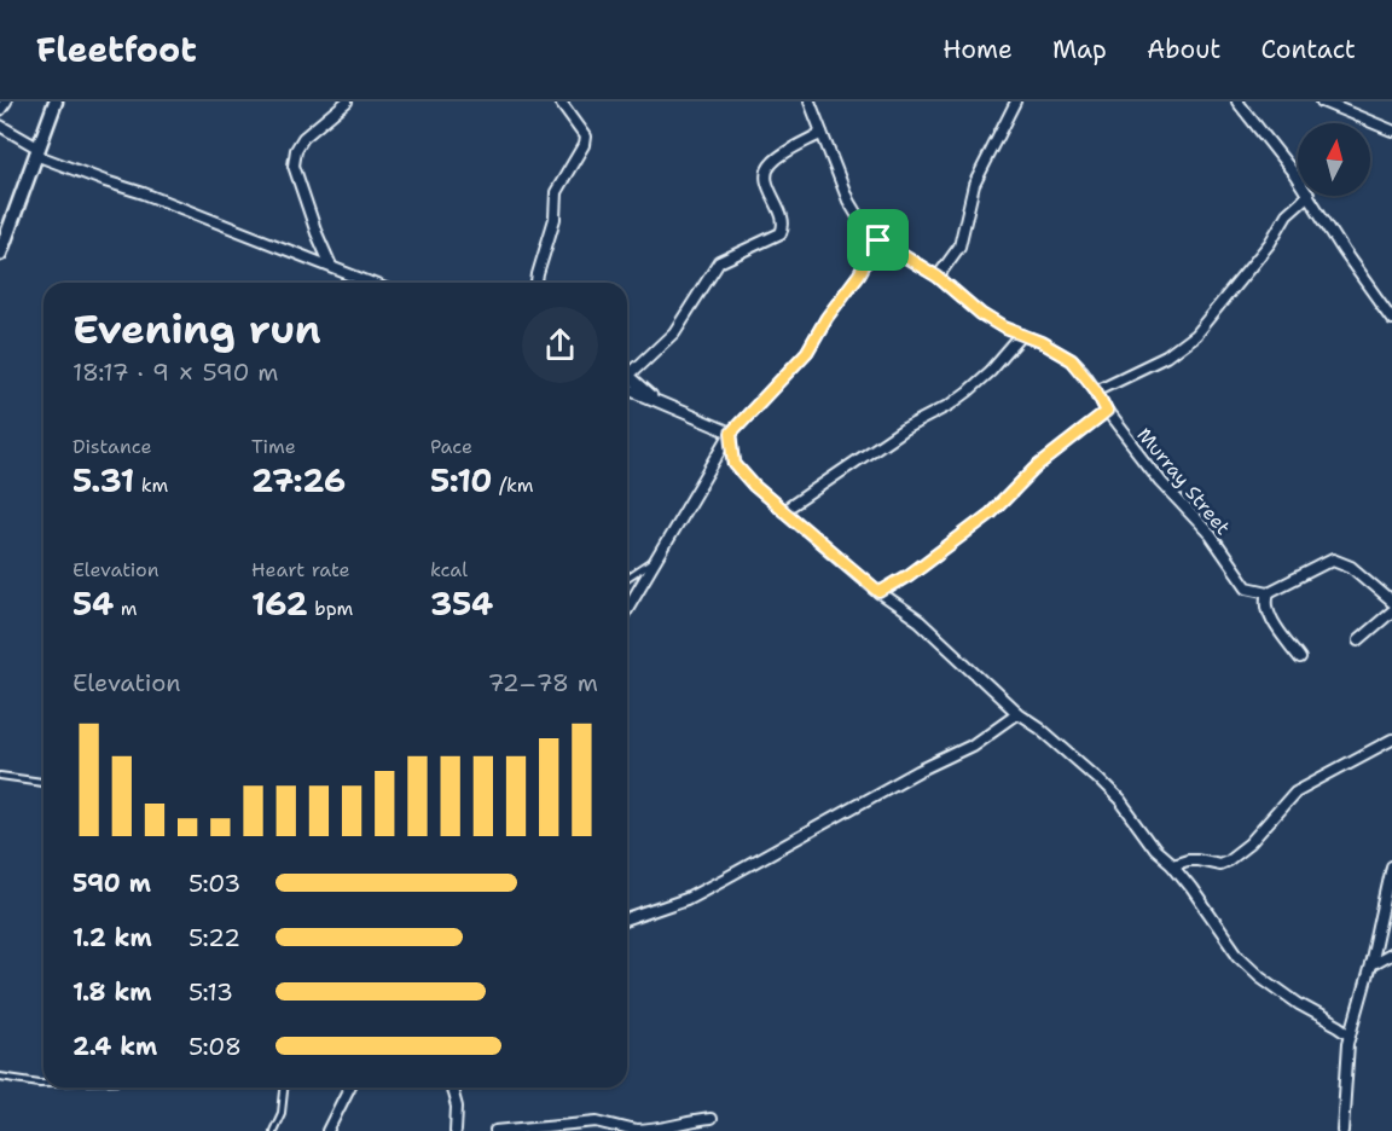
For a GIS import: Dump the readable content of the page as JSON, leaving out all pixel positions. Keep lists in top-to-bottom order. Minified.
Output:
{"streets":{"street":["Murray Street"]},"north":"top","page":{"header":"Fleetfoot","nav":["Home","Map","About","Contact"],"heading":["Evening run","18:17 · 9 × 590 m"],"stats":[["Distance","5.31 km"],["Time","27:26"],["Pace","5:10 /km"],["Elevation","54 m"],["Heart rate","162 bpm"],["kcal","354"]],"chart":["Elevation","72–78 m"],"list":[{"name":"590 m","note":"5:03"},{"name":"1.2 km","note":"5:22"},{"name":"1.8 km","note":"5:13"},{"name":"2.4 km","note":"5:08"}]}}
